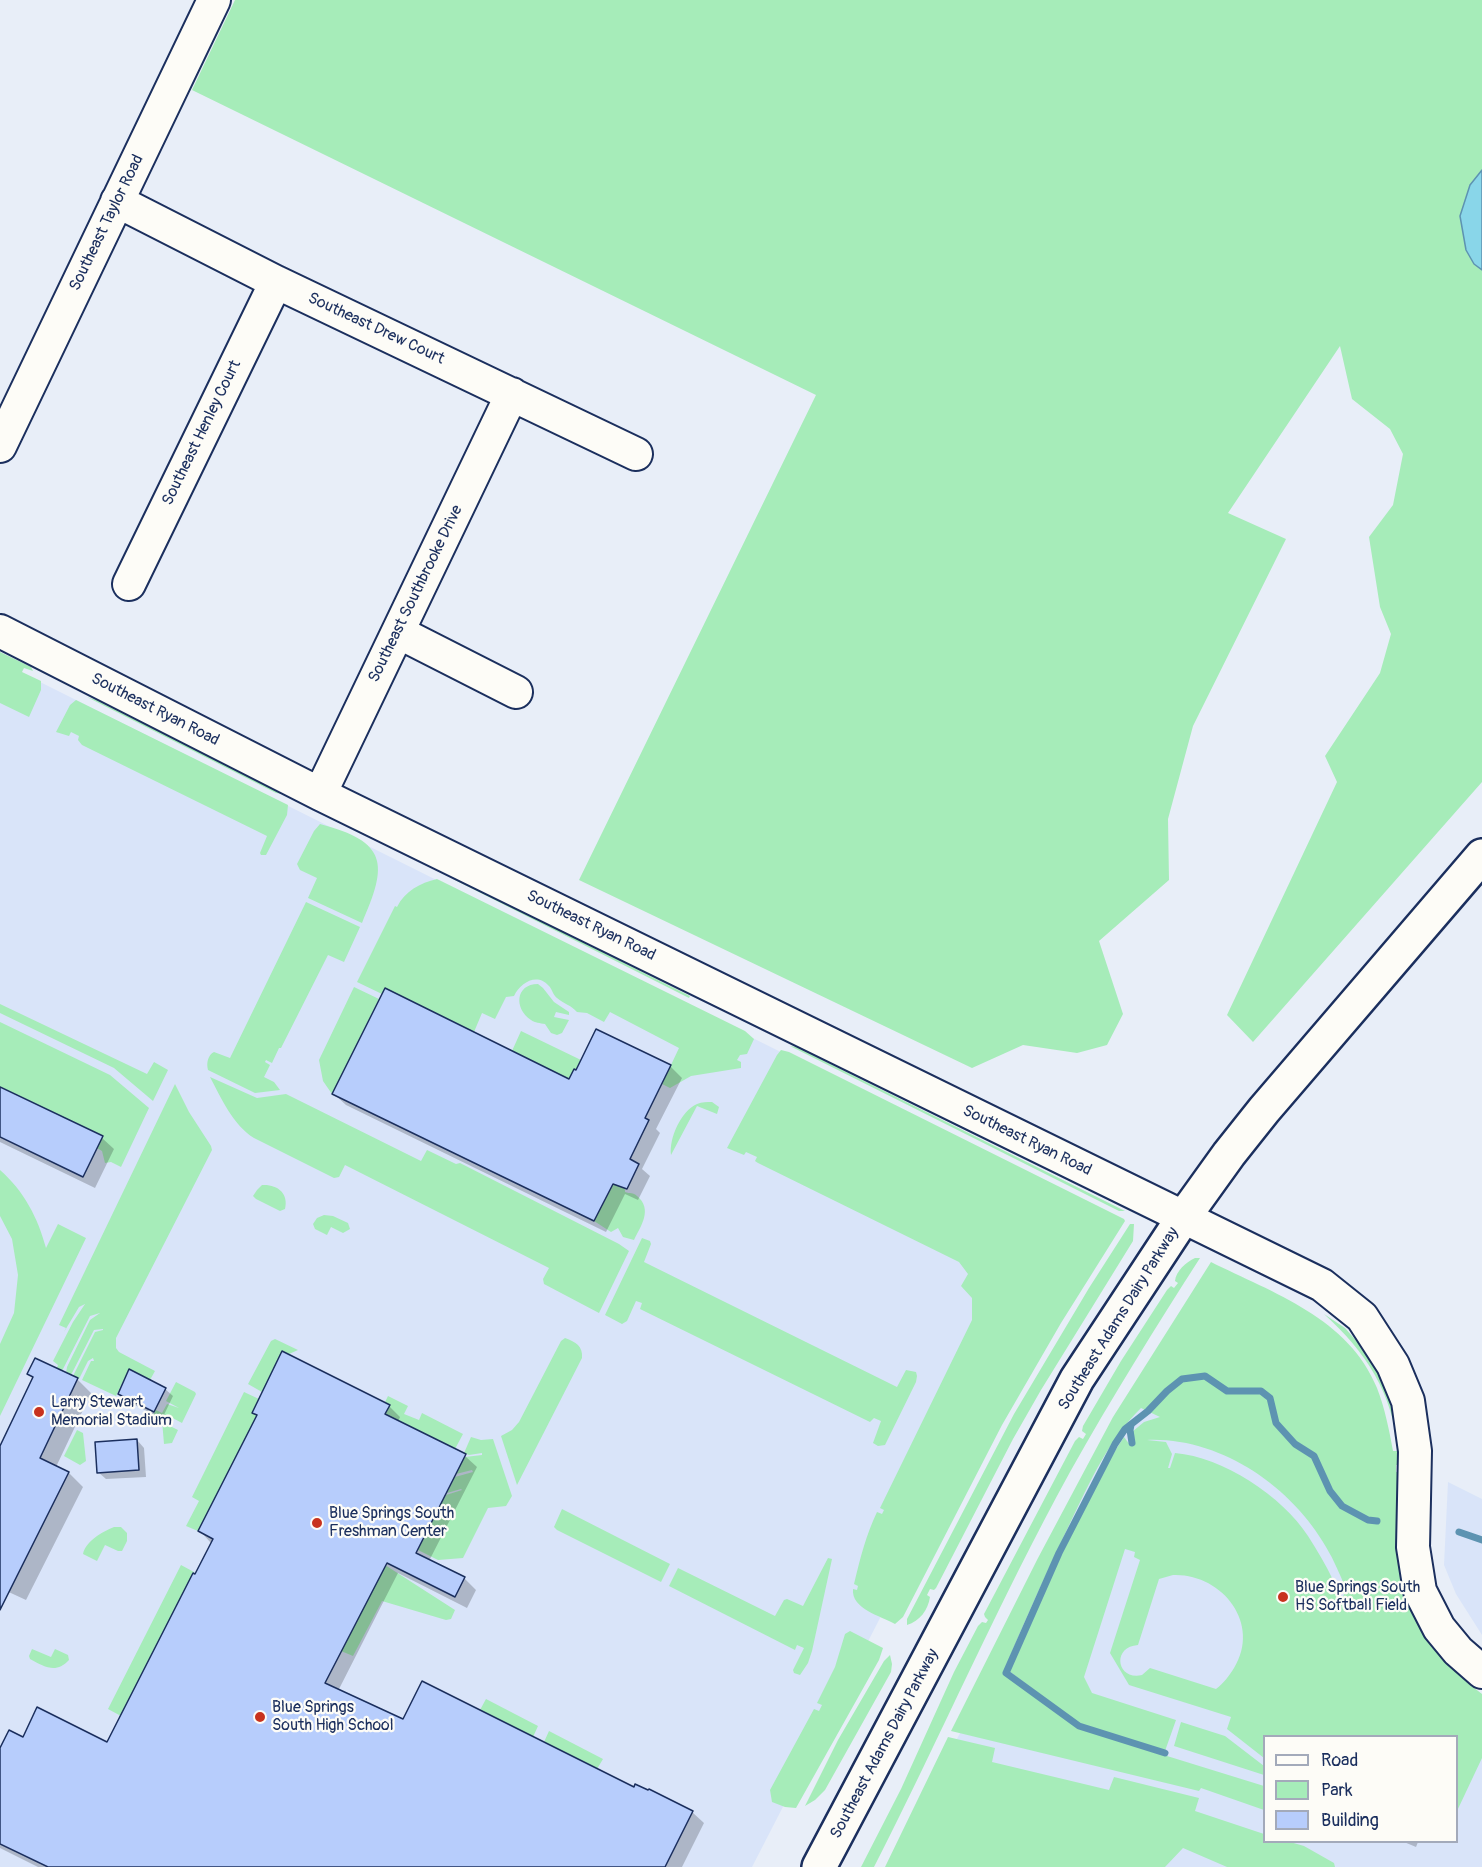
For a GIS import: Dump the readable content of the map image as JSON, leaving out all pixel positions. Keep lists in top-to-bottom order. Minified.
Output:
{"streets":{"main road":["Southeast Adams Dairy Parkway"],"street":["Southeast Taylor Road","Southeast Drew Court","Southeast Henley Court","Southeast Southbrooke Drive","Southeast Ryan Road"]},"crossings":[["Southeast Taylor Road","Southeast Drew Court"],["Southeast Drew Court","Southeast Henley Court"],["Southeast Drew Court","Southeast Southbrooke Drive"],["Southeast Southbrooke Drive","Southeast Ryan Road"],["Southeast Ryan Road","Southeast Adams Dairy Parkway"]],"places":["Larry Stewart Memorial Stadium","Blue Springs South Freshman Center","Blue Springs South HS Softball Field","Blue Springs South High School"],"legend":["Road","Park","Building"]}
